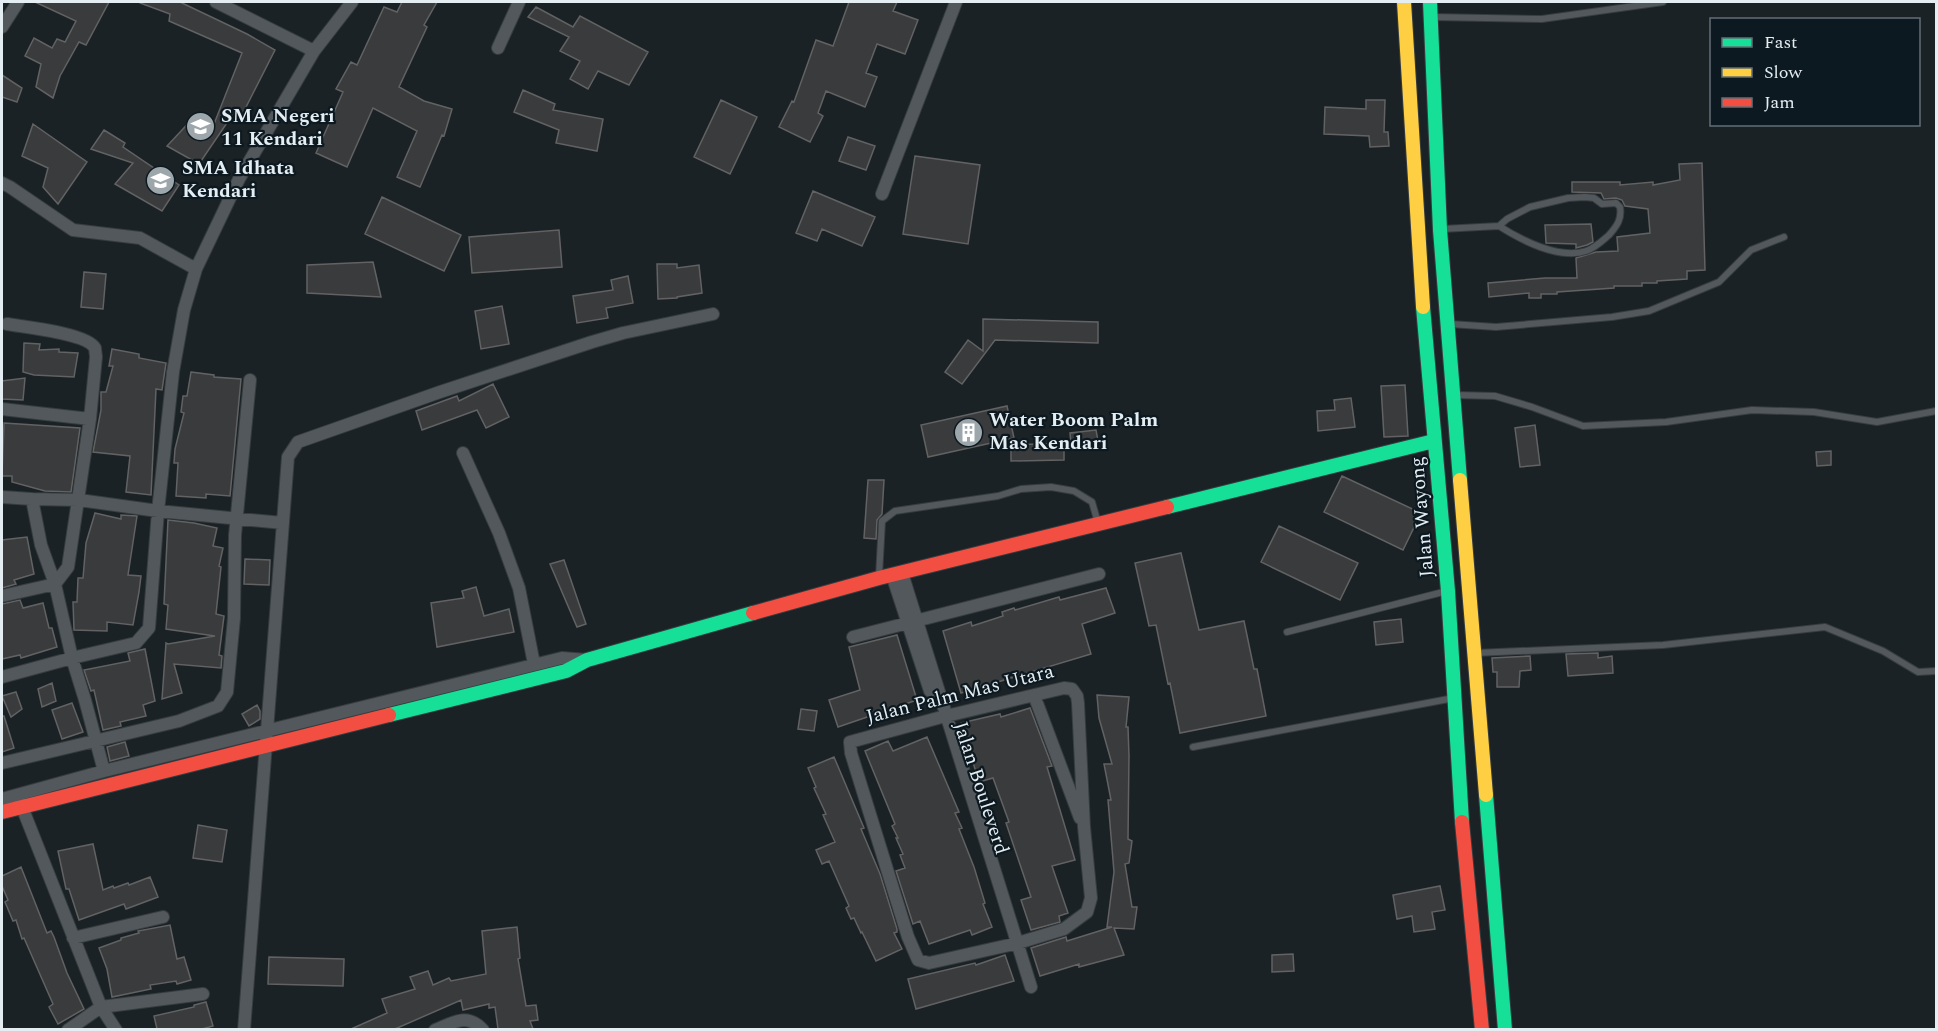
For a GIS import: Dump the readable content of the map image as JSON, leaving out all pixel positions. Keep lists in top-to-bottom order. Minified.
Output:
{"streets":{"main road":["Jalan Wayong"],"street":["Jalan Palm Mas Utara","Jalan Bouleverd"]},"crossings":[["Jalan Palm Mas Utara","Jalan Bouleverd"]],"places":{"school or university":["SMA Negeri 11 Kendari","SMA Idhata Kendari"],"building":["Water Boom Palm Mas Kendari"]},"legend":["Fast","Slow","Jam"]}
